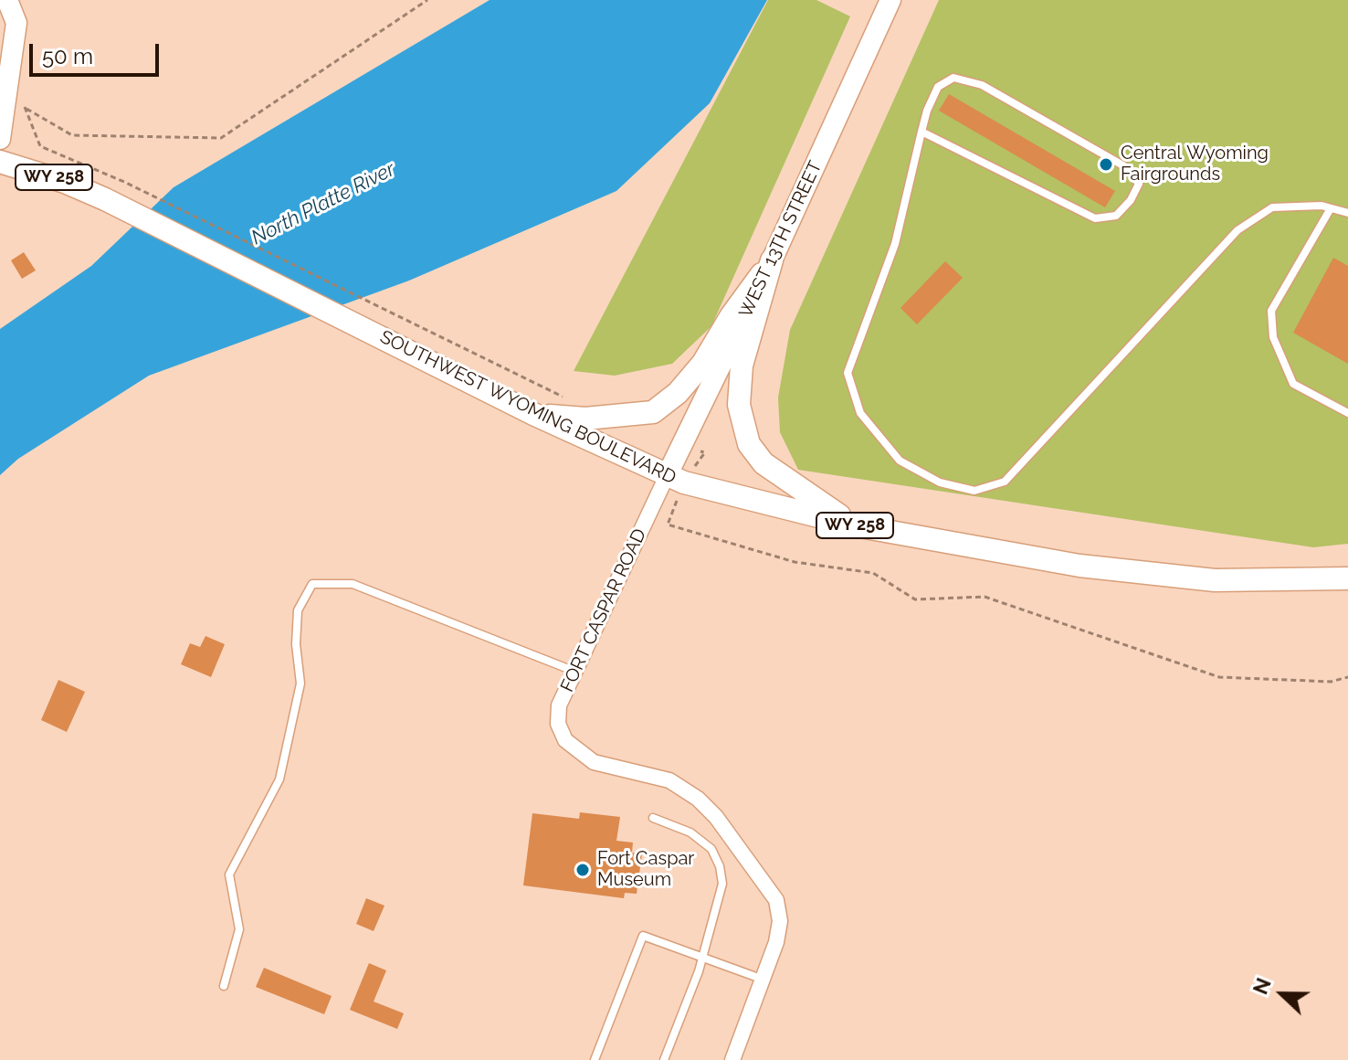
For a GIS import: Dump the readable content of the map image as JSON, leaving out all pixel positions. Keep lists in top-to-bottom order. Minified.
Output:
{"streets":{"main road":["WY 258","WEST 13TH STREET","SOUTHWEST WYOMING BOULEVARD"],"street":["FORT CASPAR ROAD"]},"crossings":[["WEST 13TH STREET","SOUTHWEST WYOMING BOULEVARD"],["WEST 13TH STREET","FORT CASPAR ROAD"],["SOUTHWEST WYOMING BOULEVARD","FORT CASPAR ROAD"]],"water":["North Platte River"],"places":["Central Wyoming Fairgrounds","Fort Caspar Museum"],"scale_bar":"50 m","north":"left"}
